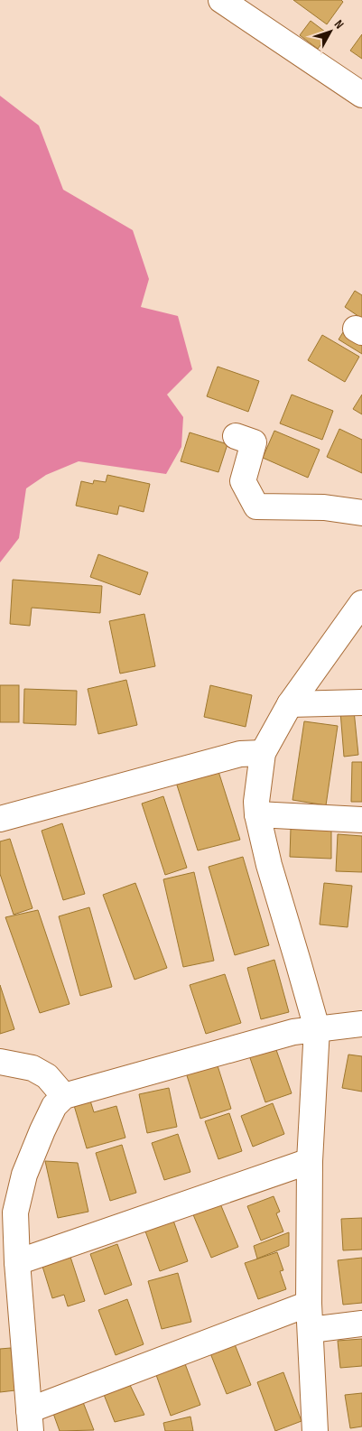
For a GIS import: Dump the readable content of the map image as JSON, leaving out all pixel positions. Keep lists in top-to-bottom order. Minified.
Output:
{"north":"top right"}
